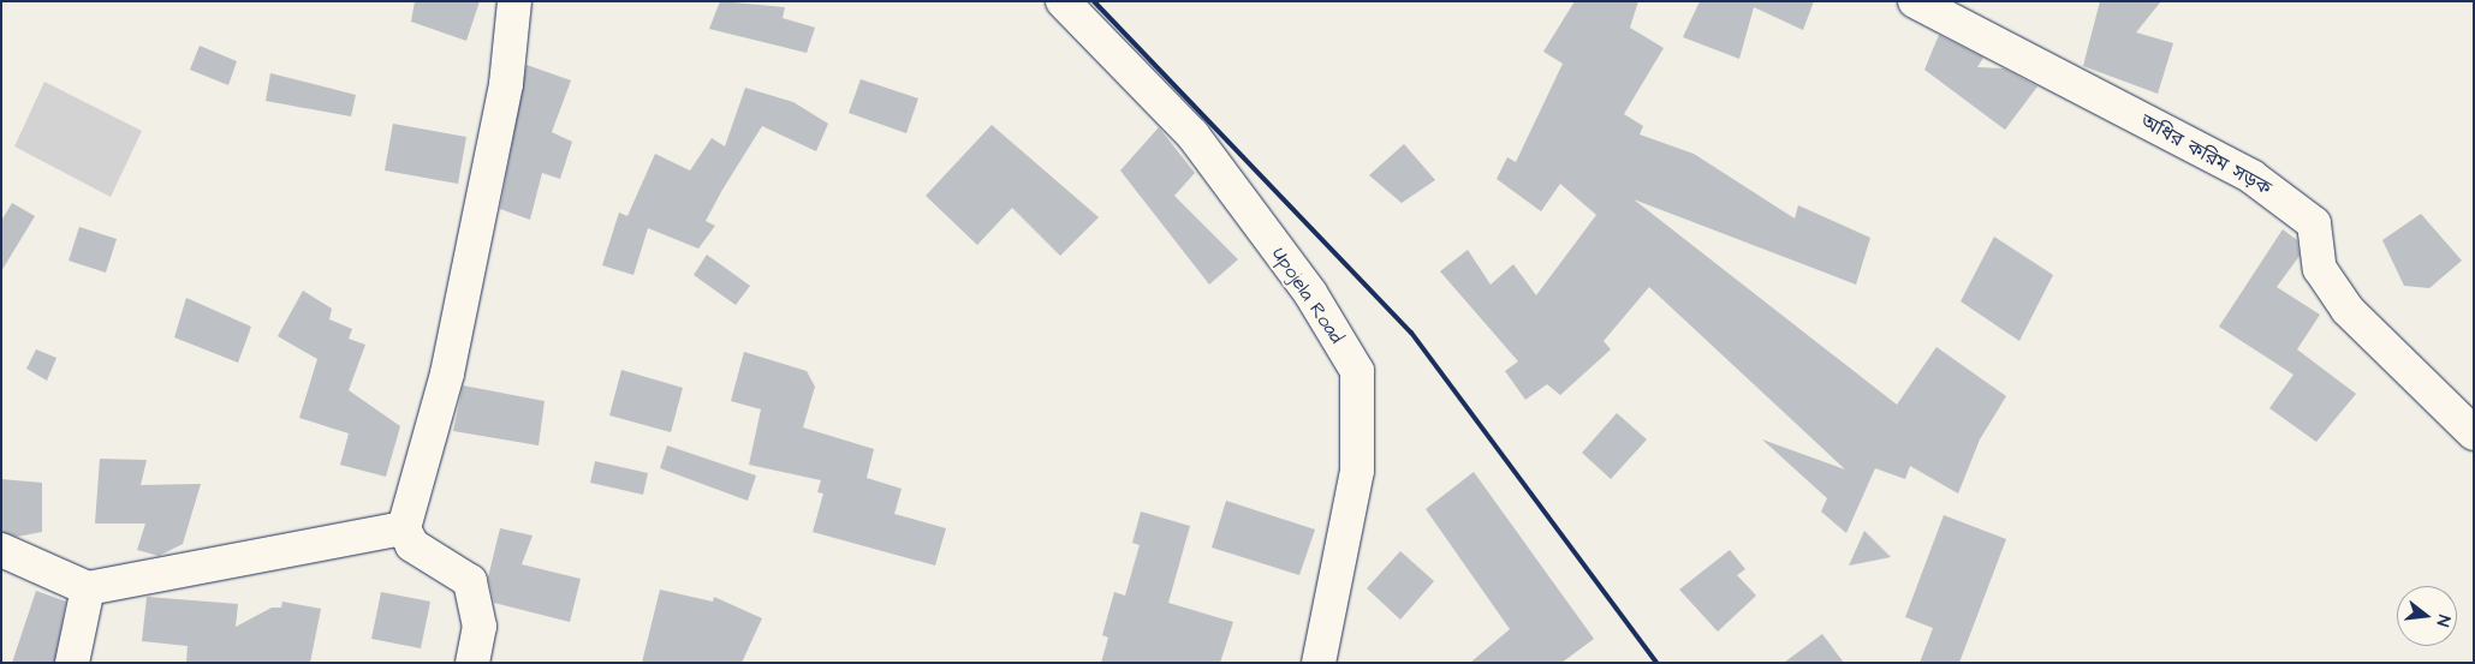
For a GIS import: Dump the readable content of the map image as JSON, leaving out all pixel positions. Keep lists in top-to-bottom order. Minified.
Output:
{"streets":{"street":["অধির করিম সড়ক","Upojela Road"]},"north":"right"}
